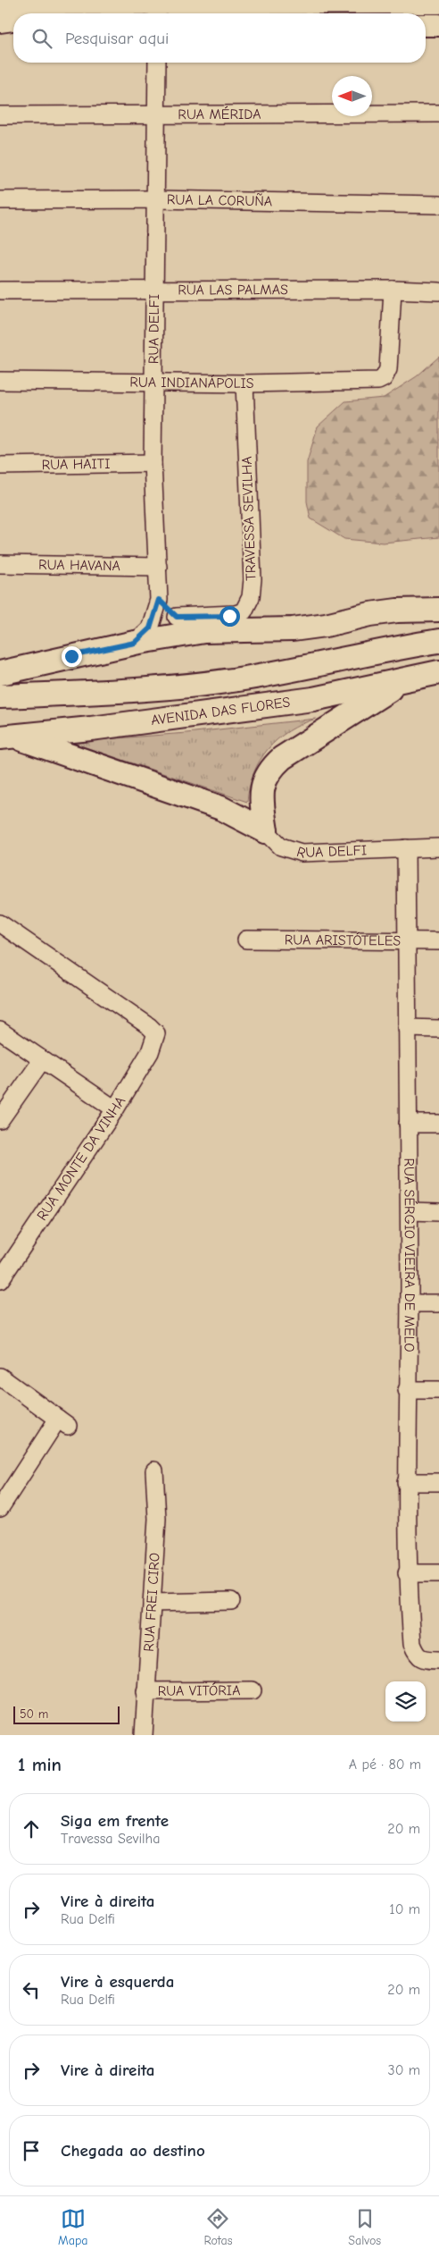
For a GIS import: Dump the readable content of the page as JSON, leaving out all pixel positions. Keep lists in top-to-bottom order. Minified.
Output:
{"streets":{"main road":["AVENIDA DAS FLORES"],"street":["RUA MÉRIDA","RUA LA CORUÑA","RUA LAS PALMAS","RUA DELFI","RUA INDIANÁPOLIS","RUA HAITI","TRAVESSA SEVILHA","RUA HAVANA","RUA ARISTÓTELES","RUA MONTE DA VINHA","RUA SÉRGIO VIEIRA DE MELO","RUA FREI CIRO","RUA VITÓRIA"]},"crossings":[["RUA MÉRIDA","RUA DELFI"],["RUA LA CORUÑA","RUA DELFI"],["RUA LAS PALMAS","RUA DELFI"],["RUA LAS PALMAS","RUA INDIANÁPOLIS"],["RUA DELFI","RUA INDIANÁPOLIS"],["RUA DELFI","RUA HAITI"],["RUA DELFI","RUA HAVANA"],["RUA DELFI","RUA SÉRGIO VIEIRA DE MELO"],["RUA INDIANÁPOLIS","TRAVESSA SEVILHA"],["RUA ARISTÓTELES","RUA SÉRGIO VIEIRA DE MELO"],["RUA FREI CIRO","RUA VITÓRIA"]],"scale_bar":"50 m","north":"left","page":{"search":"Pesquisar aqui","scale":"50 m","heading":["1 min","A pé · 80 m"],"list":[["Siga em frente","Travessa Sevilha","20 m"],["Vire à direita","Rua Delfi","10 m"],["Vire à esquerda","Rua Delfi","20 m"],["Vire à direita","30 m"],"Chegada ao destino"],"nav":["Mapa","Rotas","Salvos"]}}
